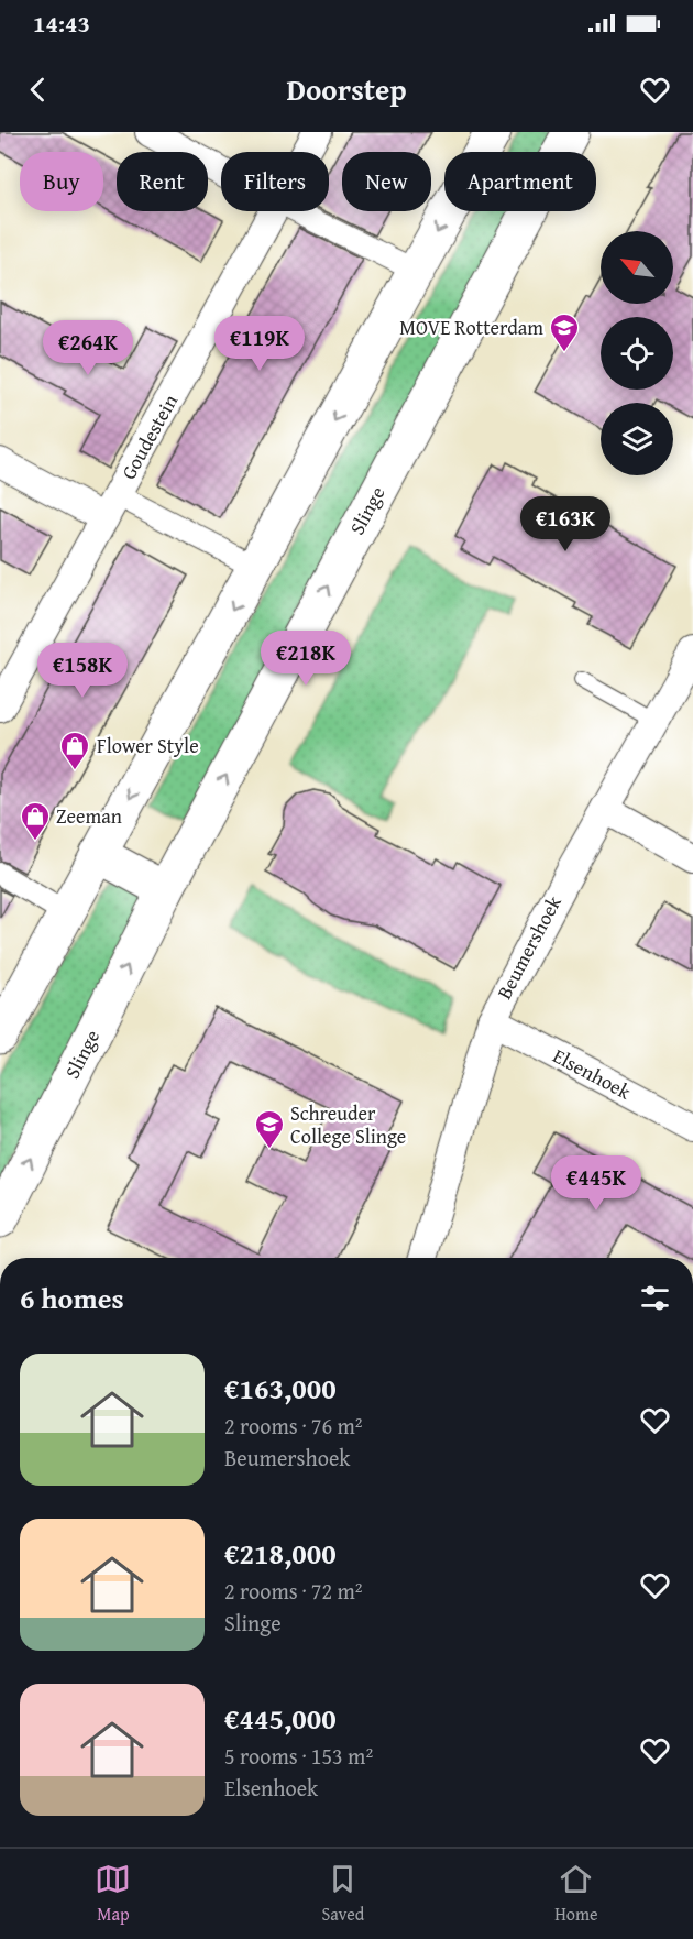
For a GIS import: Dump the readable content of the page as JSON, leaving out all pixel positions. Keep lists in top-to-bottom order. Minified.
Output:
{"streets":{"main road":["Slinge"],"street":["Goudestein","Beumershoek","Elsenhoek"]},"crossings":[["Beumershoek","Elsenhoek"]],"places":{"school or university":["MOVE Rotterdam","Schreuder College Slinge"],"shop":["Flower Style","Zeeman"]},"north":"top left","page":{"status":"14:43","header":"Doorstep","chip":["Buy","Rent","Filters","New","Apartment"],"price":["€119K","€264K","€163K","€218K","€158K","€445K"],"heading":"6 homes","list":[{"name":"€163,000","note":"2 rooms · 76 m² · Beumershoek"},{"name":"€218,000","note":"2 rooms · 72 m² · Slinge"},{"name":"€445,000","note":"5 rooms · 153 m² · Elsenhoek"}],"tabs":["Map","Saved","Home"]}}
